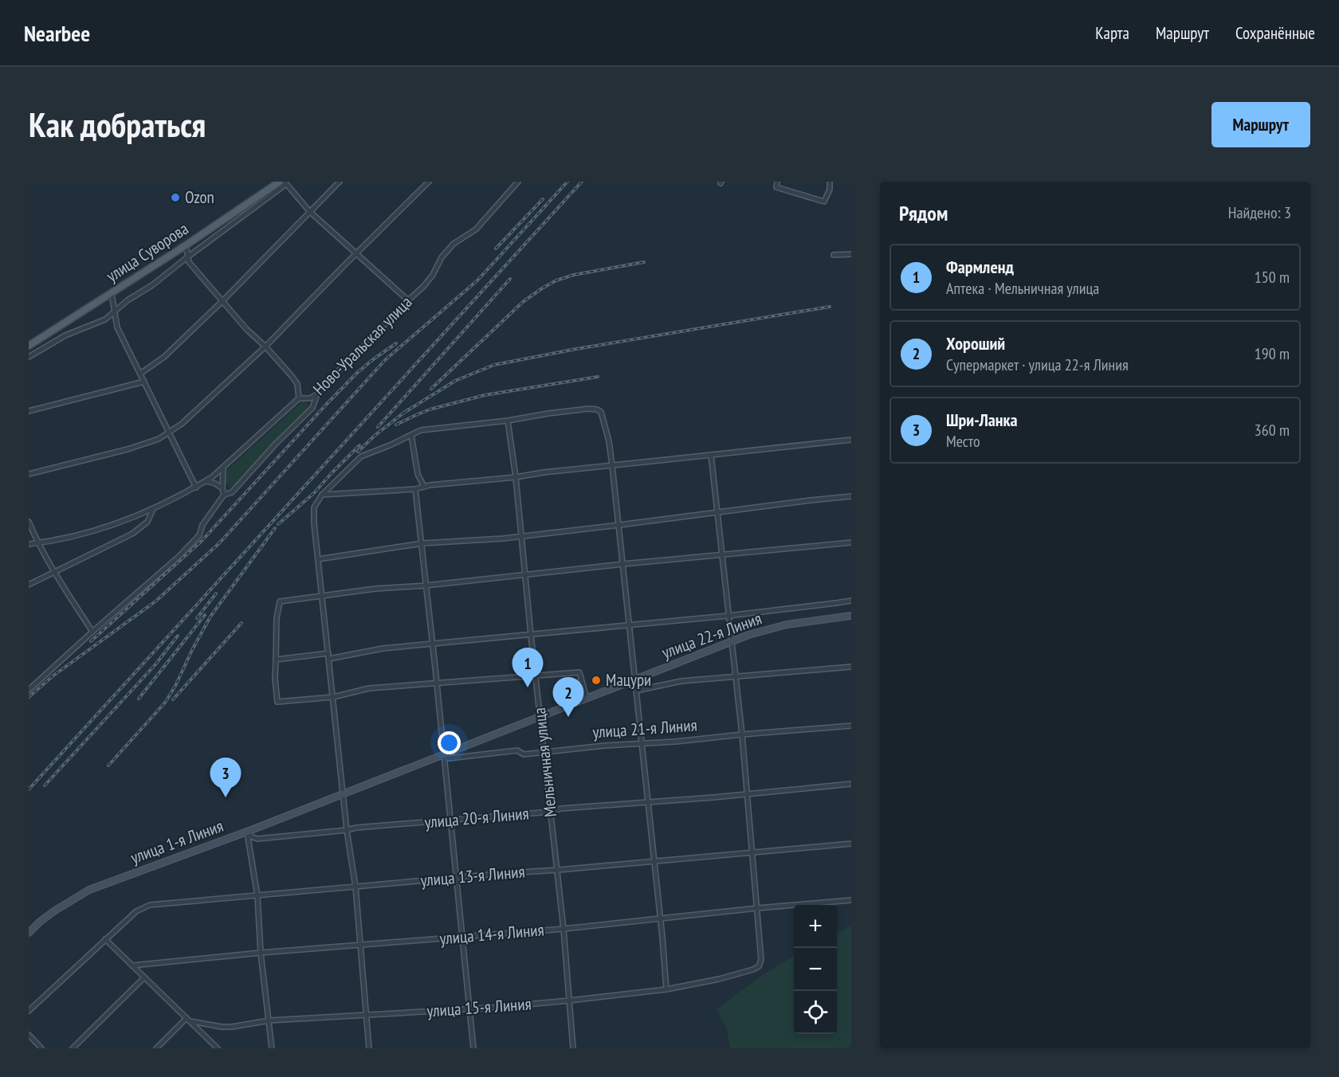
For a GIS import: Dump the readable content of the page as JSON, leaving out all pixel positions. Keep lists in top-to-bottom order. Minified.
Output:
{"streets":{"main road":["улица Суворова","улица 22-я Линия","улица 21-я Линия","улица 1-я Линия"],"street":["Ново-Уральская улица","Мельничная улица","улица 20-я Линия","улица 13-я Линия","улица 14-я Линия","улица 15-я Линия"]},"crossings":[["улица 22-я Линия","улица 21-я Линия"],["улица 22-я Линия","Мельничная улица"],["улица 21-я Линия","Мельничная улица"],["улица 21-я Линия","улица 1-я Линия"],["Мельничная улица","улица 20-я Линия"],["Мельничная улица","улица 13-я Линия"],["Мельничная улица","улица 14-я Линия"],["Мельничная улица","улица 15-я Линия"],["улица 20-я Линия","улица 1-я Линия"],["улица 14-я Линия","улица 15-я Линия"]],"places":["Ozon","Мацури"],"page":{"header":"Nearbee","nav":["Карта","Маршрут","Сохранённые"],"buttons":"Маршрут","title":"Как добраться","heading":["Рядом","Найдено: 3"],"list":[{"mark":"1","name":"Фармленд","note":"Аптека · Мельничная улица","value":"150 m"},{"mark":"2","name":"Хороший","note":"Супермаркет · улица 22-я Линия","value":"190 m"},{"mark":"3","name":"Шри-Ланка","note":"Место","value":"360 m"}],"pins":["1","2","3"],"map_buttons":["+","−"]}}
